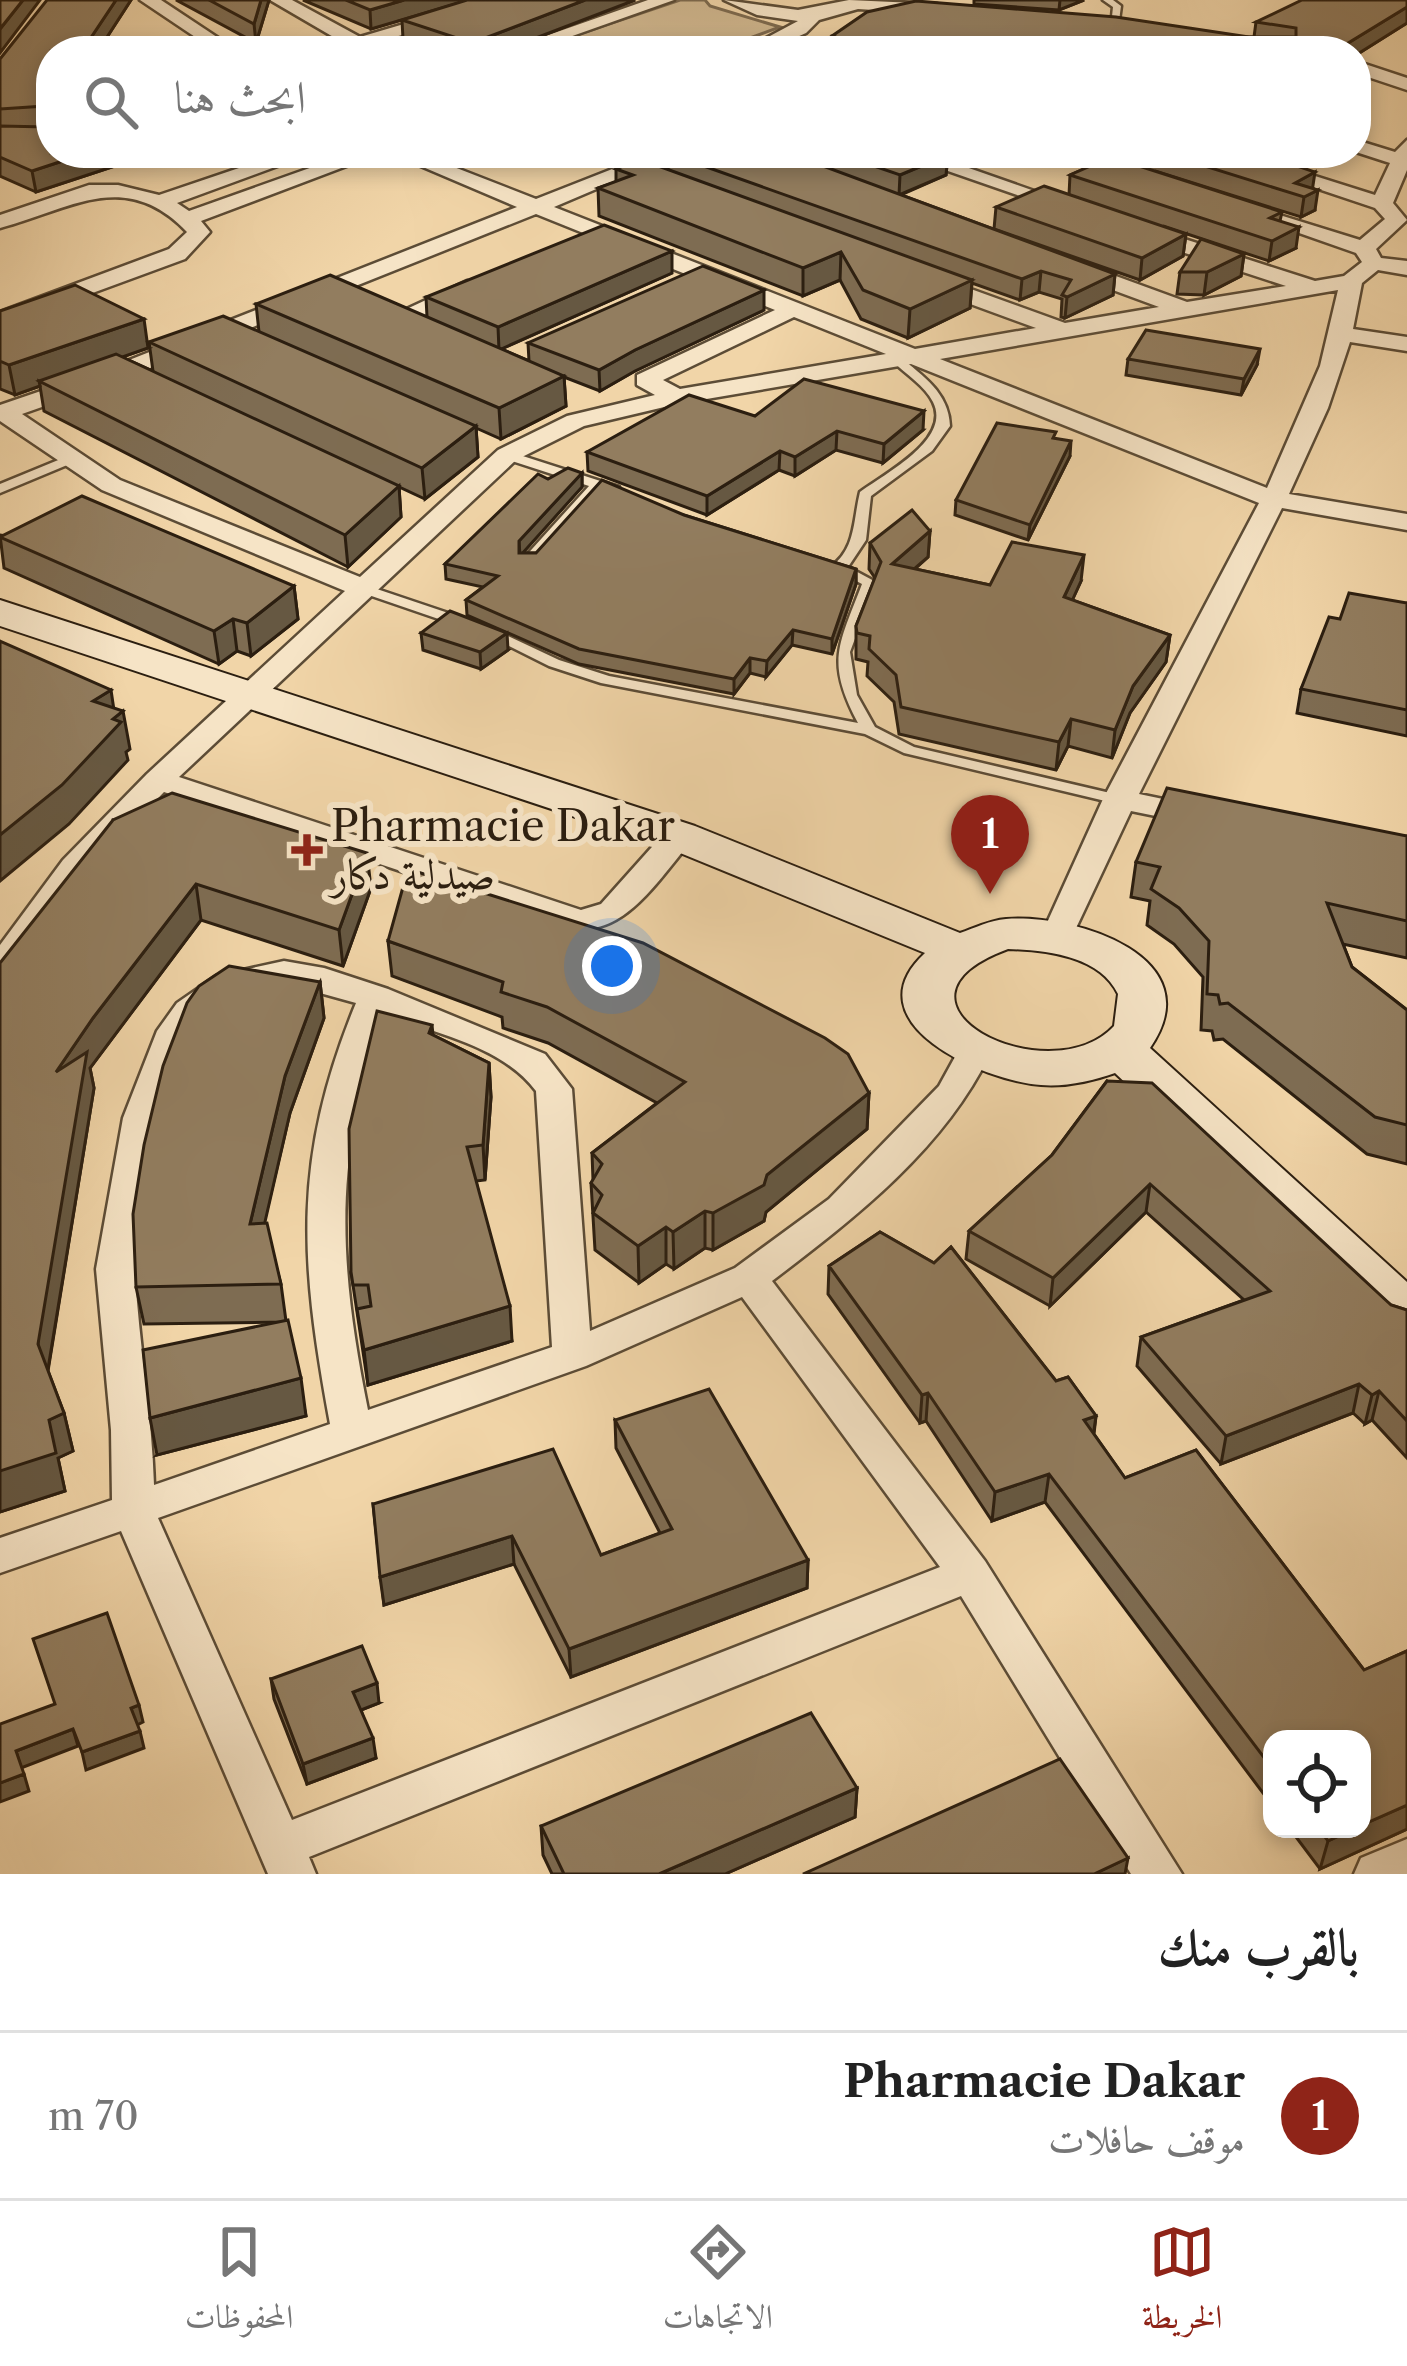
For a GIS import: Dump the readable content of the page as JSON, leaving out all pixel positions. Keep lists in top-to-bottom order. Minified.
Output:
{"places":{"health":["Pharmacie Dakar صيدلية دكار"]},"page":{"search":"ابحث هنا","pins":"1","heading":"بالقرب منك","list":[{"mark":"1","name":"Pharmacie Dakar","note":"موقف حافلات","value":"70 m"}],"nav":["الخريطة","الاتجاهات","المحفوظات"]}}
